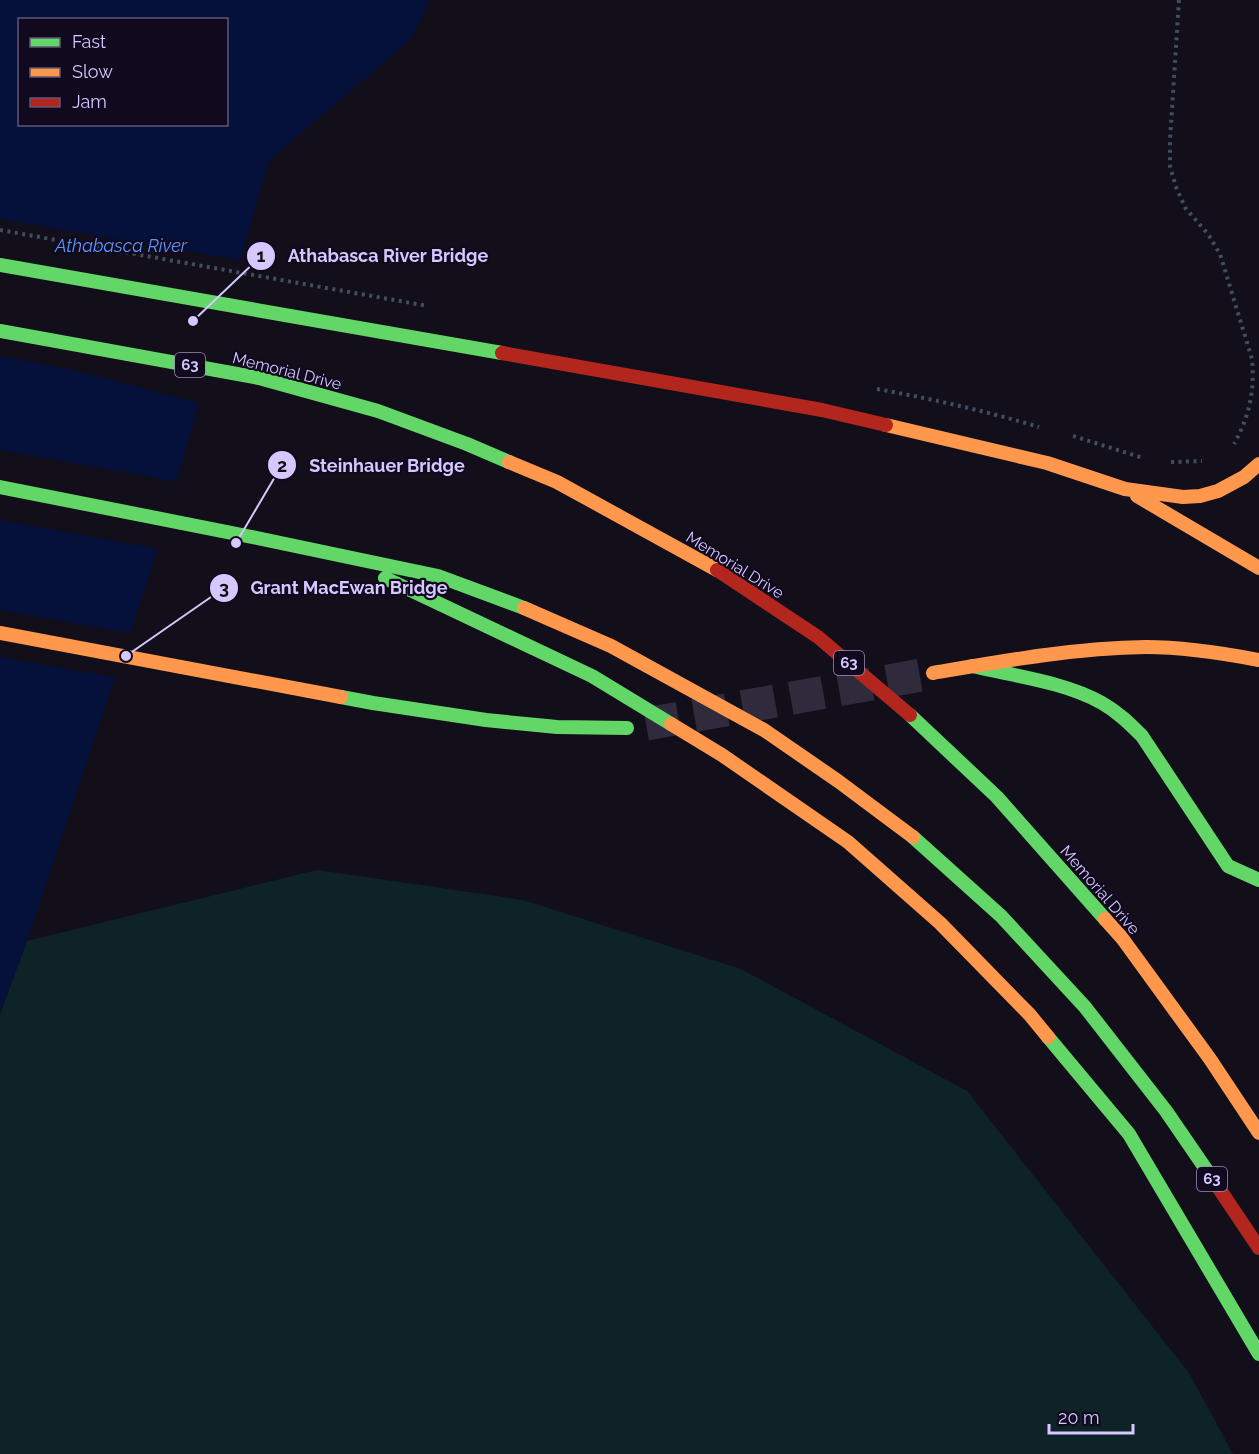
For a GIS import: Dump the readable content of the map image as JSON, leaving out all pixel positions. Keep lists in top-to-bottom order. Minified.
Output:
{"streets":{"highway":["63","Memorial Drive"]},"water":["Athabasca River"],"places":["Athabasca River Bridge","Steinhauer Bridge","Grant MacEwan Bridge"],"legend":["Fast","Slow","Jam"],"scale_bar":"20 m"}
